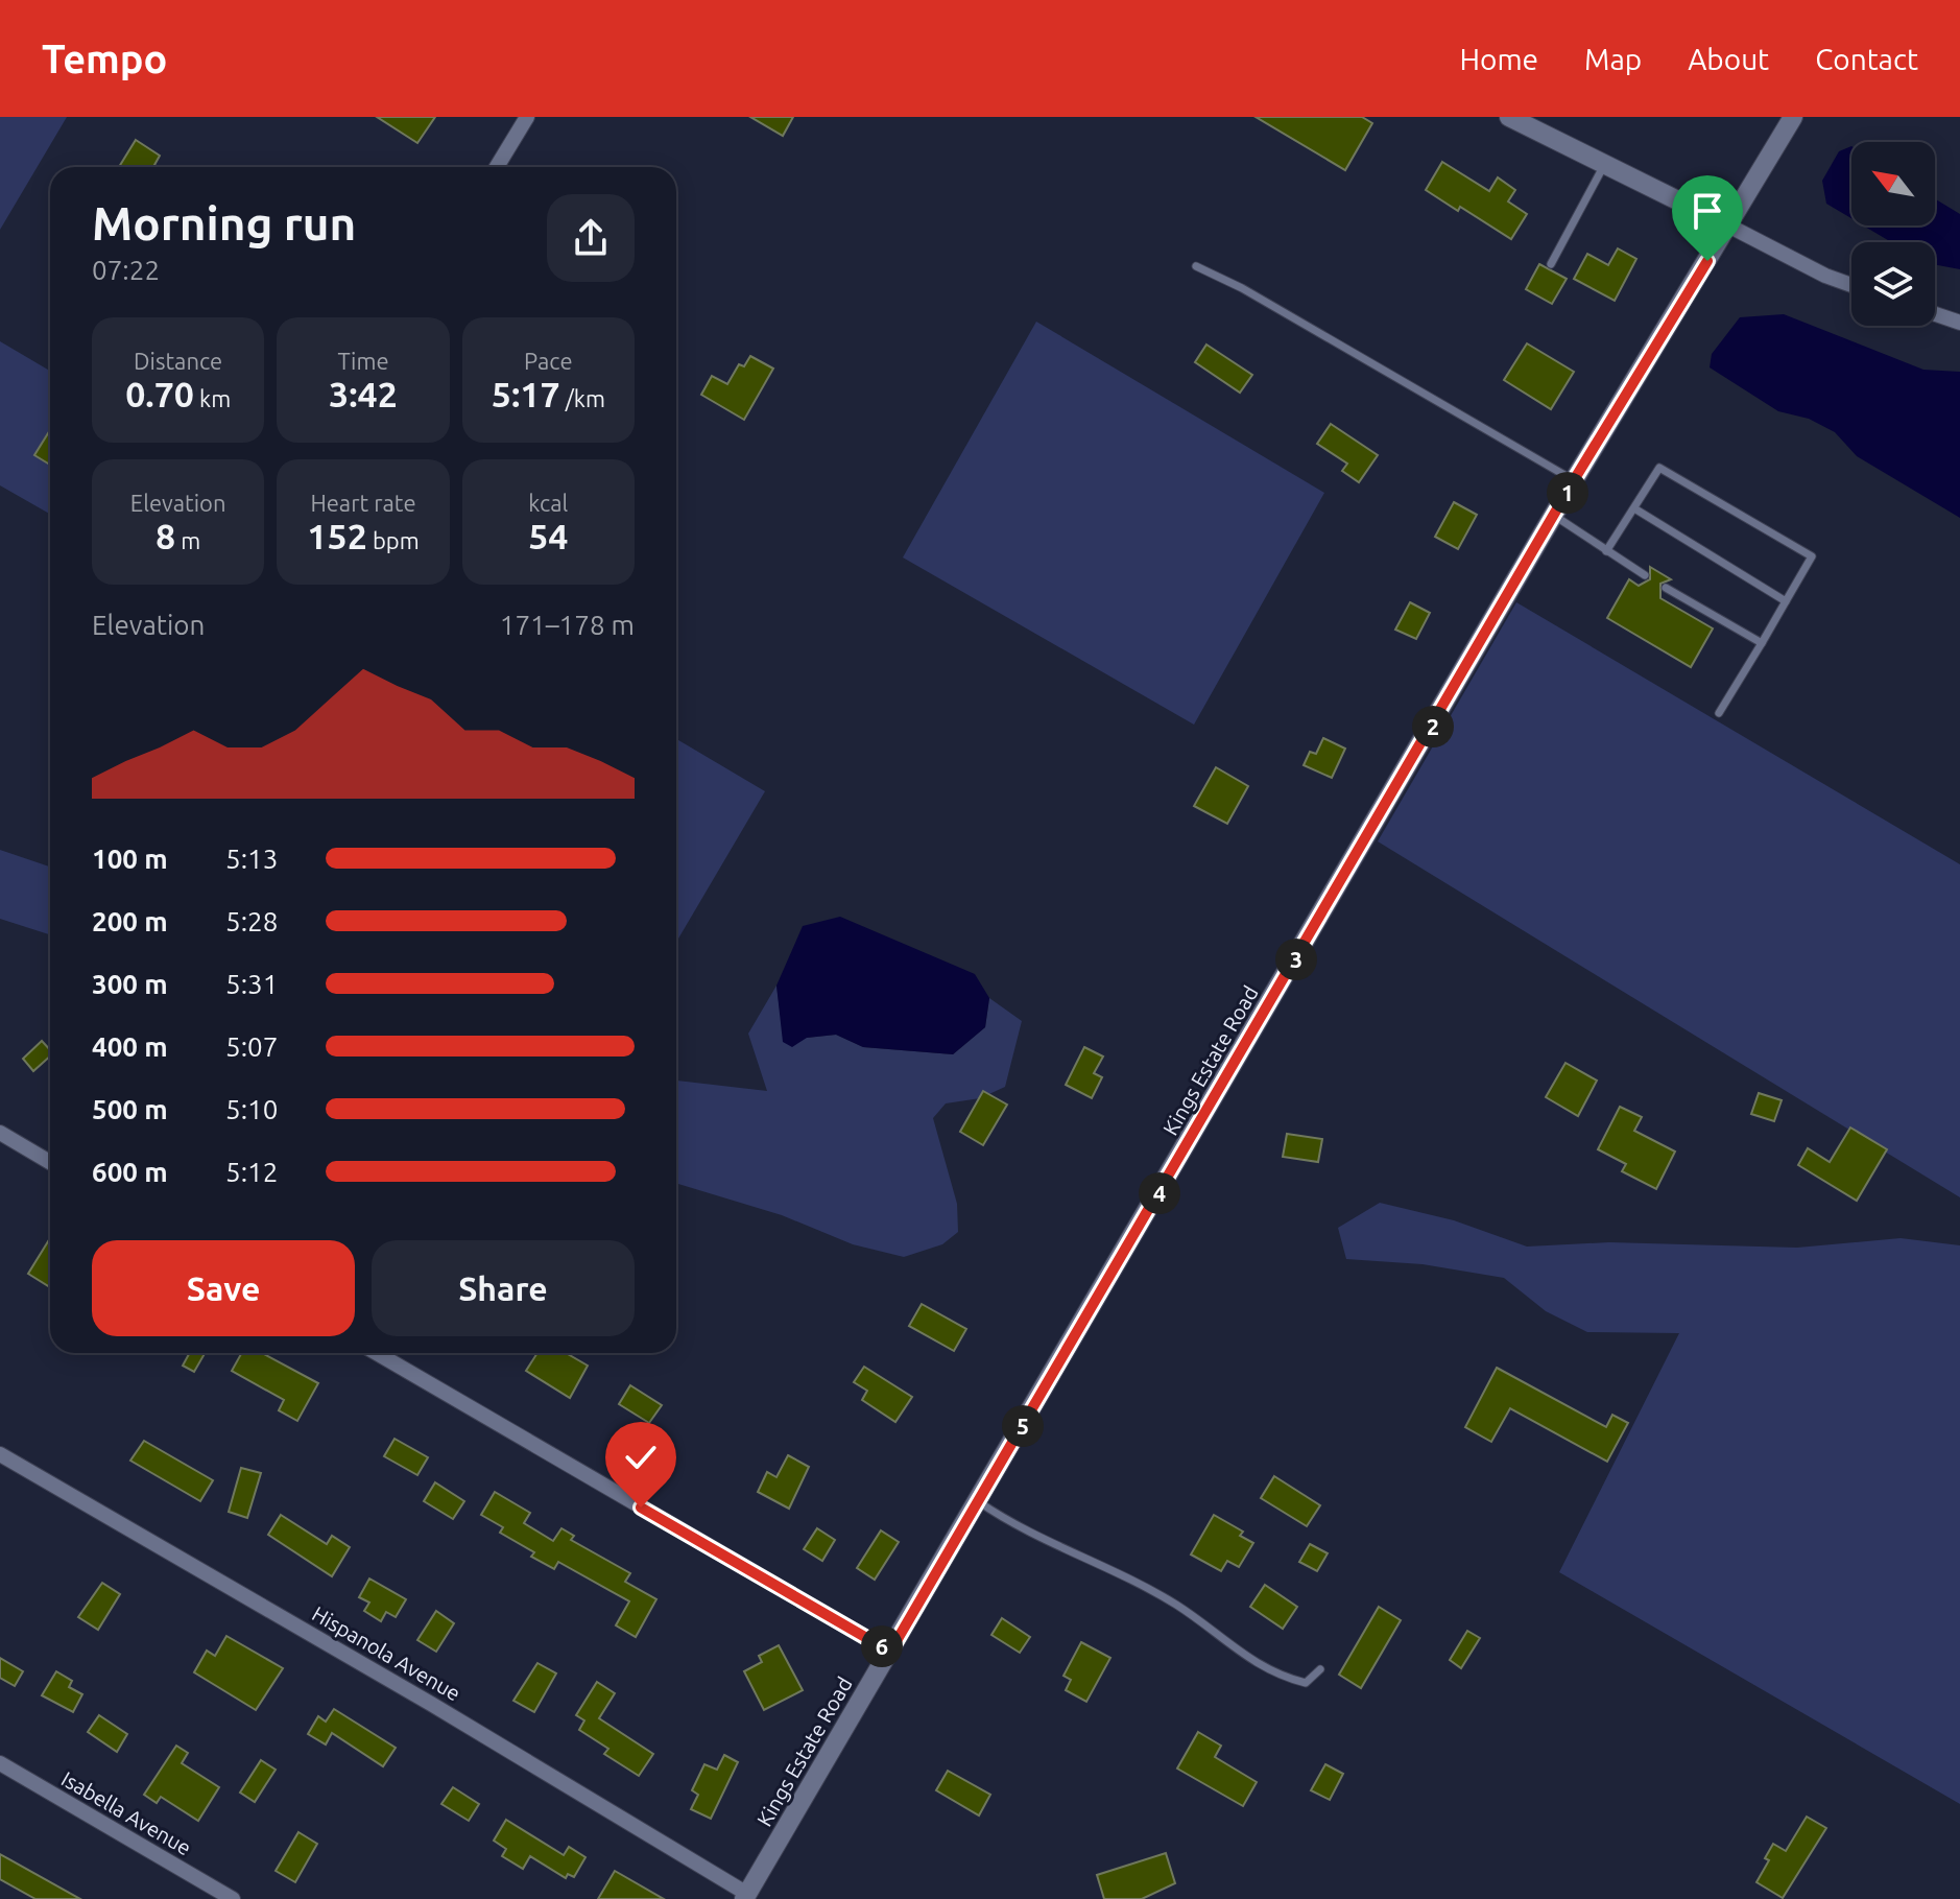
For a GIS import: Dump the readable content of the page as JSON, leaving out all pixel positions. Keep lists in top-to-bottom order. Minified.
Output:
{"streets":{"street":["Kings Estate Road","Hispanola Avenue","Isabella Avenue"]},"crossings":[["Kings Estate Road","Hispanola Avenue"]],"north":"top left","page":{"header":"Tempo","nav":["Home","Map","About","Contact"],"heading":["Morning run","07:22"],"stats":[["Distance","0.70 km"],["Time","3:42"],["Pace","5:17 /km"],["Elevation","8 m"],["Heart rate","152 bpm"],["kcal","54"]],"pins":["1","2","3","4","5","6"],"chart":["Elevation","171–178 m"],"list":[{"name":"100 m","note":"5:13"},{"name":"200 m","note":"5:28"},{"name":"300 m","note":"5:31"},{"name":"400 m","note":"5:07"},{"name":"500 m","note":"5:10"},{"name":"600 m","note":"5:12"}],"buttons":["Save","Share"]}}
